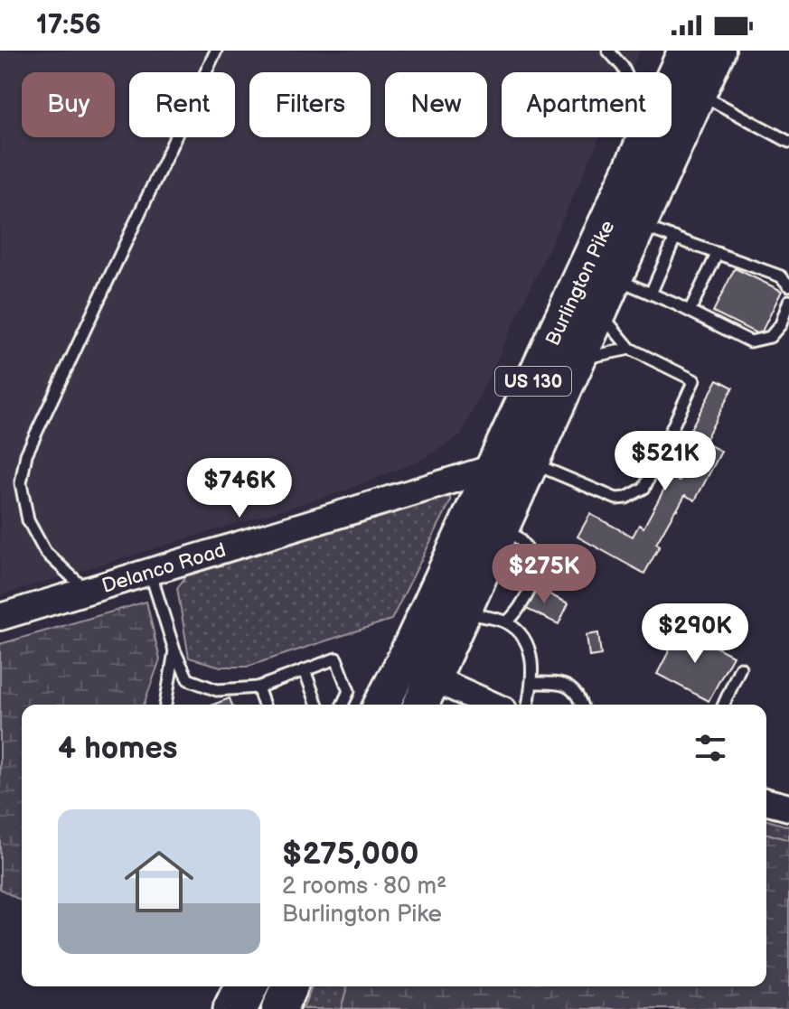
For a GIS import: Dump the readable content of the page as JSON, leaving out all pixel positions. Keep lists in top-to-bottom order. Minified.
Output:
{"streets":{"highway":["Burlington Pike","US 130"],"street":["Delanco Road"]},"crossings":[["Burlington Pike","Delanco Road"]],"page":{"status":"17:56","chip":["Buy","Rent","Filters","New","Apartment"],"price":["$521K","$746K","$275K","$290K"],"heading":"4 homes","list":[{"name":"$275,000","note":"2 rooms · 80 m² · Burlington Pike"}]}}
